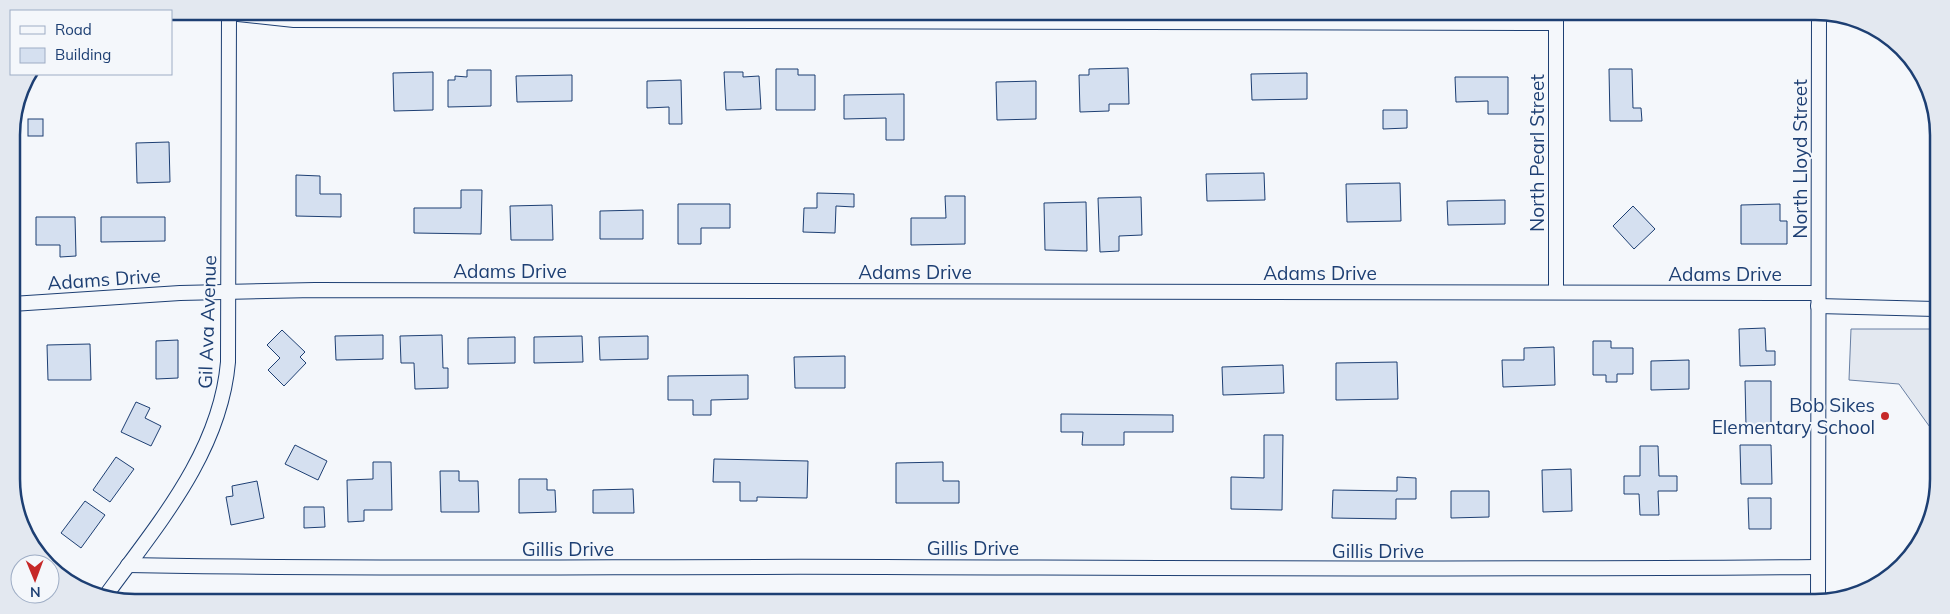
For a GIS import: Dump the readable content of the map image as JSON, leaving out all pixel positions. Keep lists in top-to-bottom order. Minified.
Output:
{"streets":{"street":["North Pearl Street","North Lloyd Street","Adams Drive","Gil Ava Avenue","Gillis Drive"]},"crossings":[["North Pearl Street","Adams Drive"],["North Lloyd Street","Adams Drive"],["North Lloyd Street","Gillis Drive"],["Adams Drive","Gil Ava Avenue"],["Gil Ava Avenue","Gillis Drive"]],"places":["Bob Sikes Elementary School"],"legend":["Road","Building"],"north":"bottom"}
